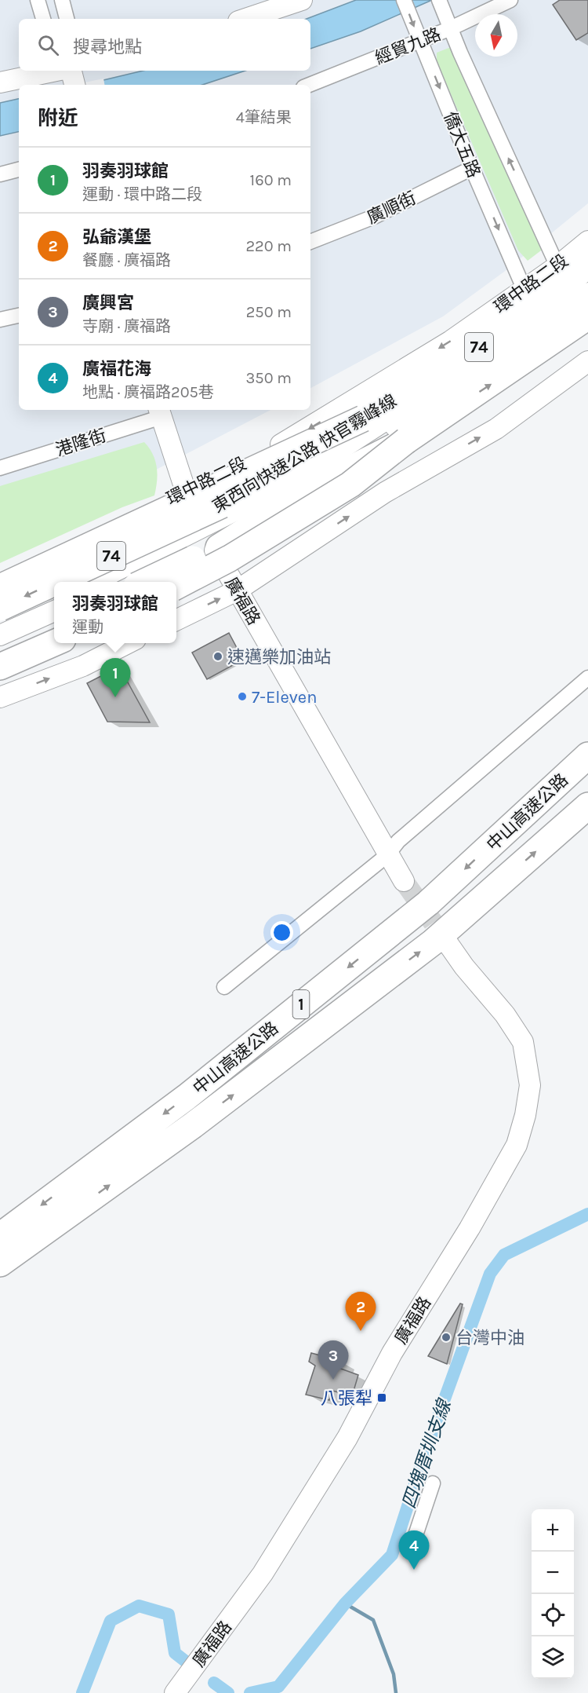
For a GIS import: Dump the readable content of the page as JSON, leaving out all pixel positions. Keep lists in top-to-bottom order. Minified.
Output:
{"streets":{"highway":["74","東西向快速公路 快官霧峰線","中山高速公路","1"],"street":["經貿九路","僑大五路","廣順街","環中路二段","港隆街","廣福路"]},"crossings":[["經貿九路","僑大五路"],["僑大五路","廣順街"],["僑大五路","環中路二段"],["環中路二段","廣福路"],["港隆街","廣福路"]],"water":["四塊厝圳支線"],"places":{"other":["速邁樂加油站","7-Eleven","台灣中油"],"transit":["八張犁"]},"north":"bottom","page":{"search":"搜尋地點","heading":["附近","4筆結果"],"list":[{"mark":"1","name":"羽奏羽球館","note":"運動 · 環中路二段","value":"160 m"},{"mark":"2","name":"弘爺漢堡","note":"餐廳 · 廣福路","value":"220 m"},{"mark":"3","name":"廣興宮","note":"寺廟 · 廣福路","value":"250 m"},{"mark":"4","name":"廣福花海","note":"地點 · 廣福路205巷","value":"350 m"}],"popup":["羽奏羽球館","運動"],"pins":["1","2","3","4"],"map_buttons":["+","−"]}}
